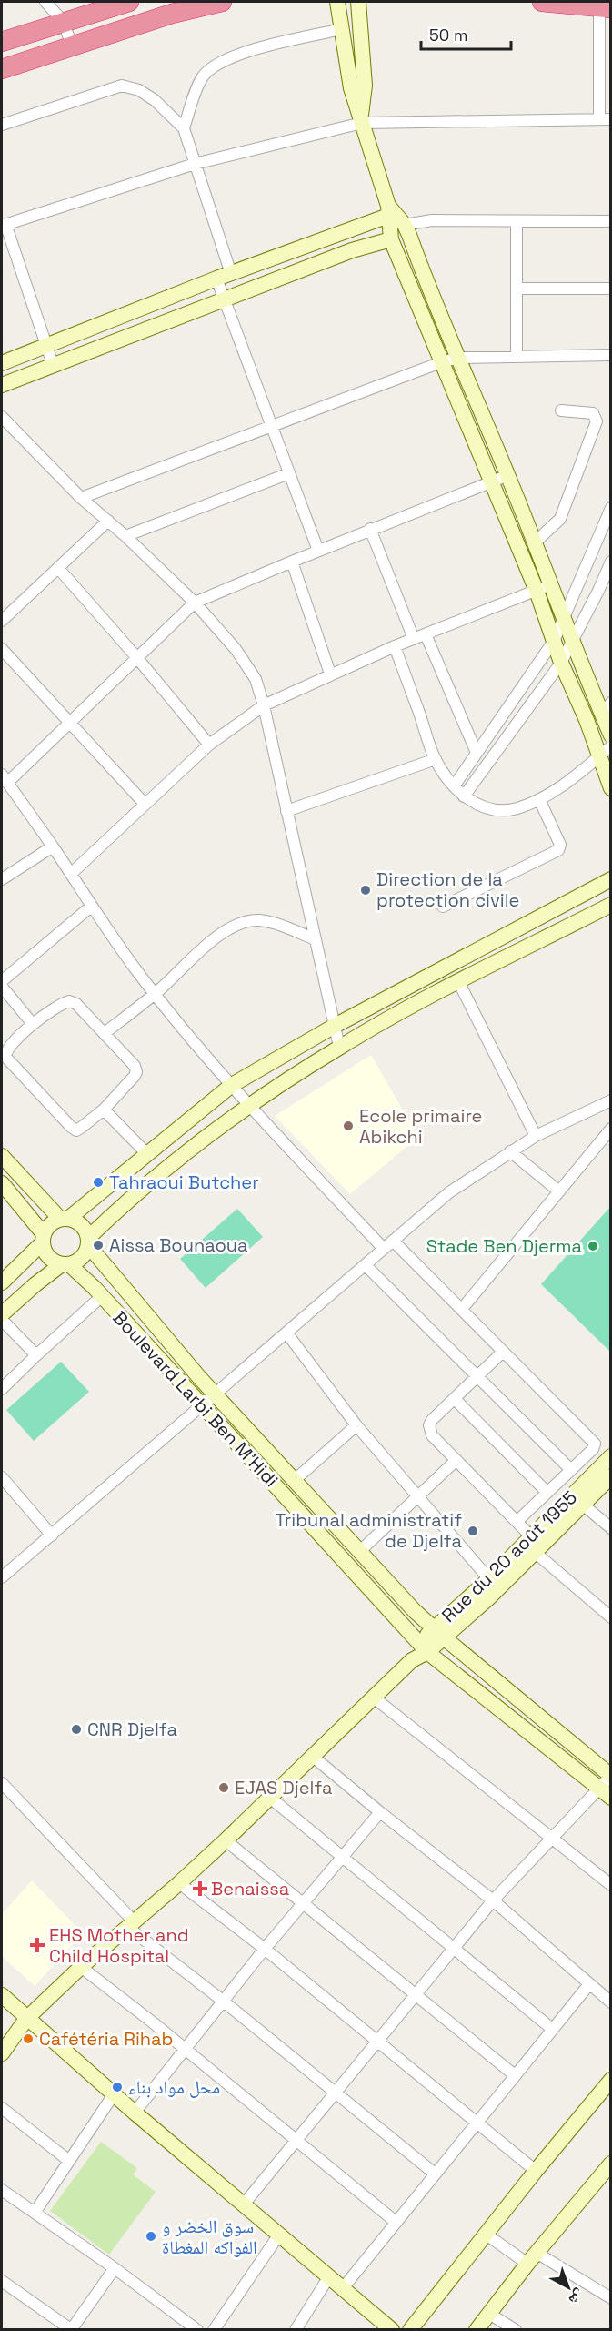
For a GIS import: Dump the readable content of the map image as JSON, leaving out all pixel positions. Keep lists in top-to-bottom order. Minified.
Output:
{"streets":{"street":["Boulevard Larbi Ben M'Hidi","Rue du 20 août 1955"]},"crossings":[["Boulevard Larbi Ben M'Hidi","Rue du 20 août 1955"]],"places":{"other":["Direction de la protection civile","Ecole primaire Abikchi","Tahraoui Butcher","Aissa Bounaoua","Stade Ben Djerma","Tribunal administratif de Djelfa","CNR Djelfa","EJAS Djelfa","Cafétéria Rihab","محل مواد بناء","سوق الخضر و الفواكه المغطاة"],"health":["Benaissa","EHS Mother and Child Hospital"]},"scale_bar":"50 m","north":"bottom right"}
